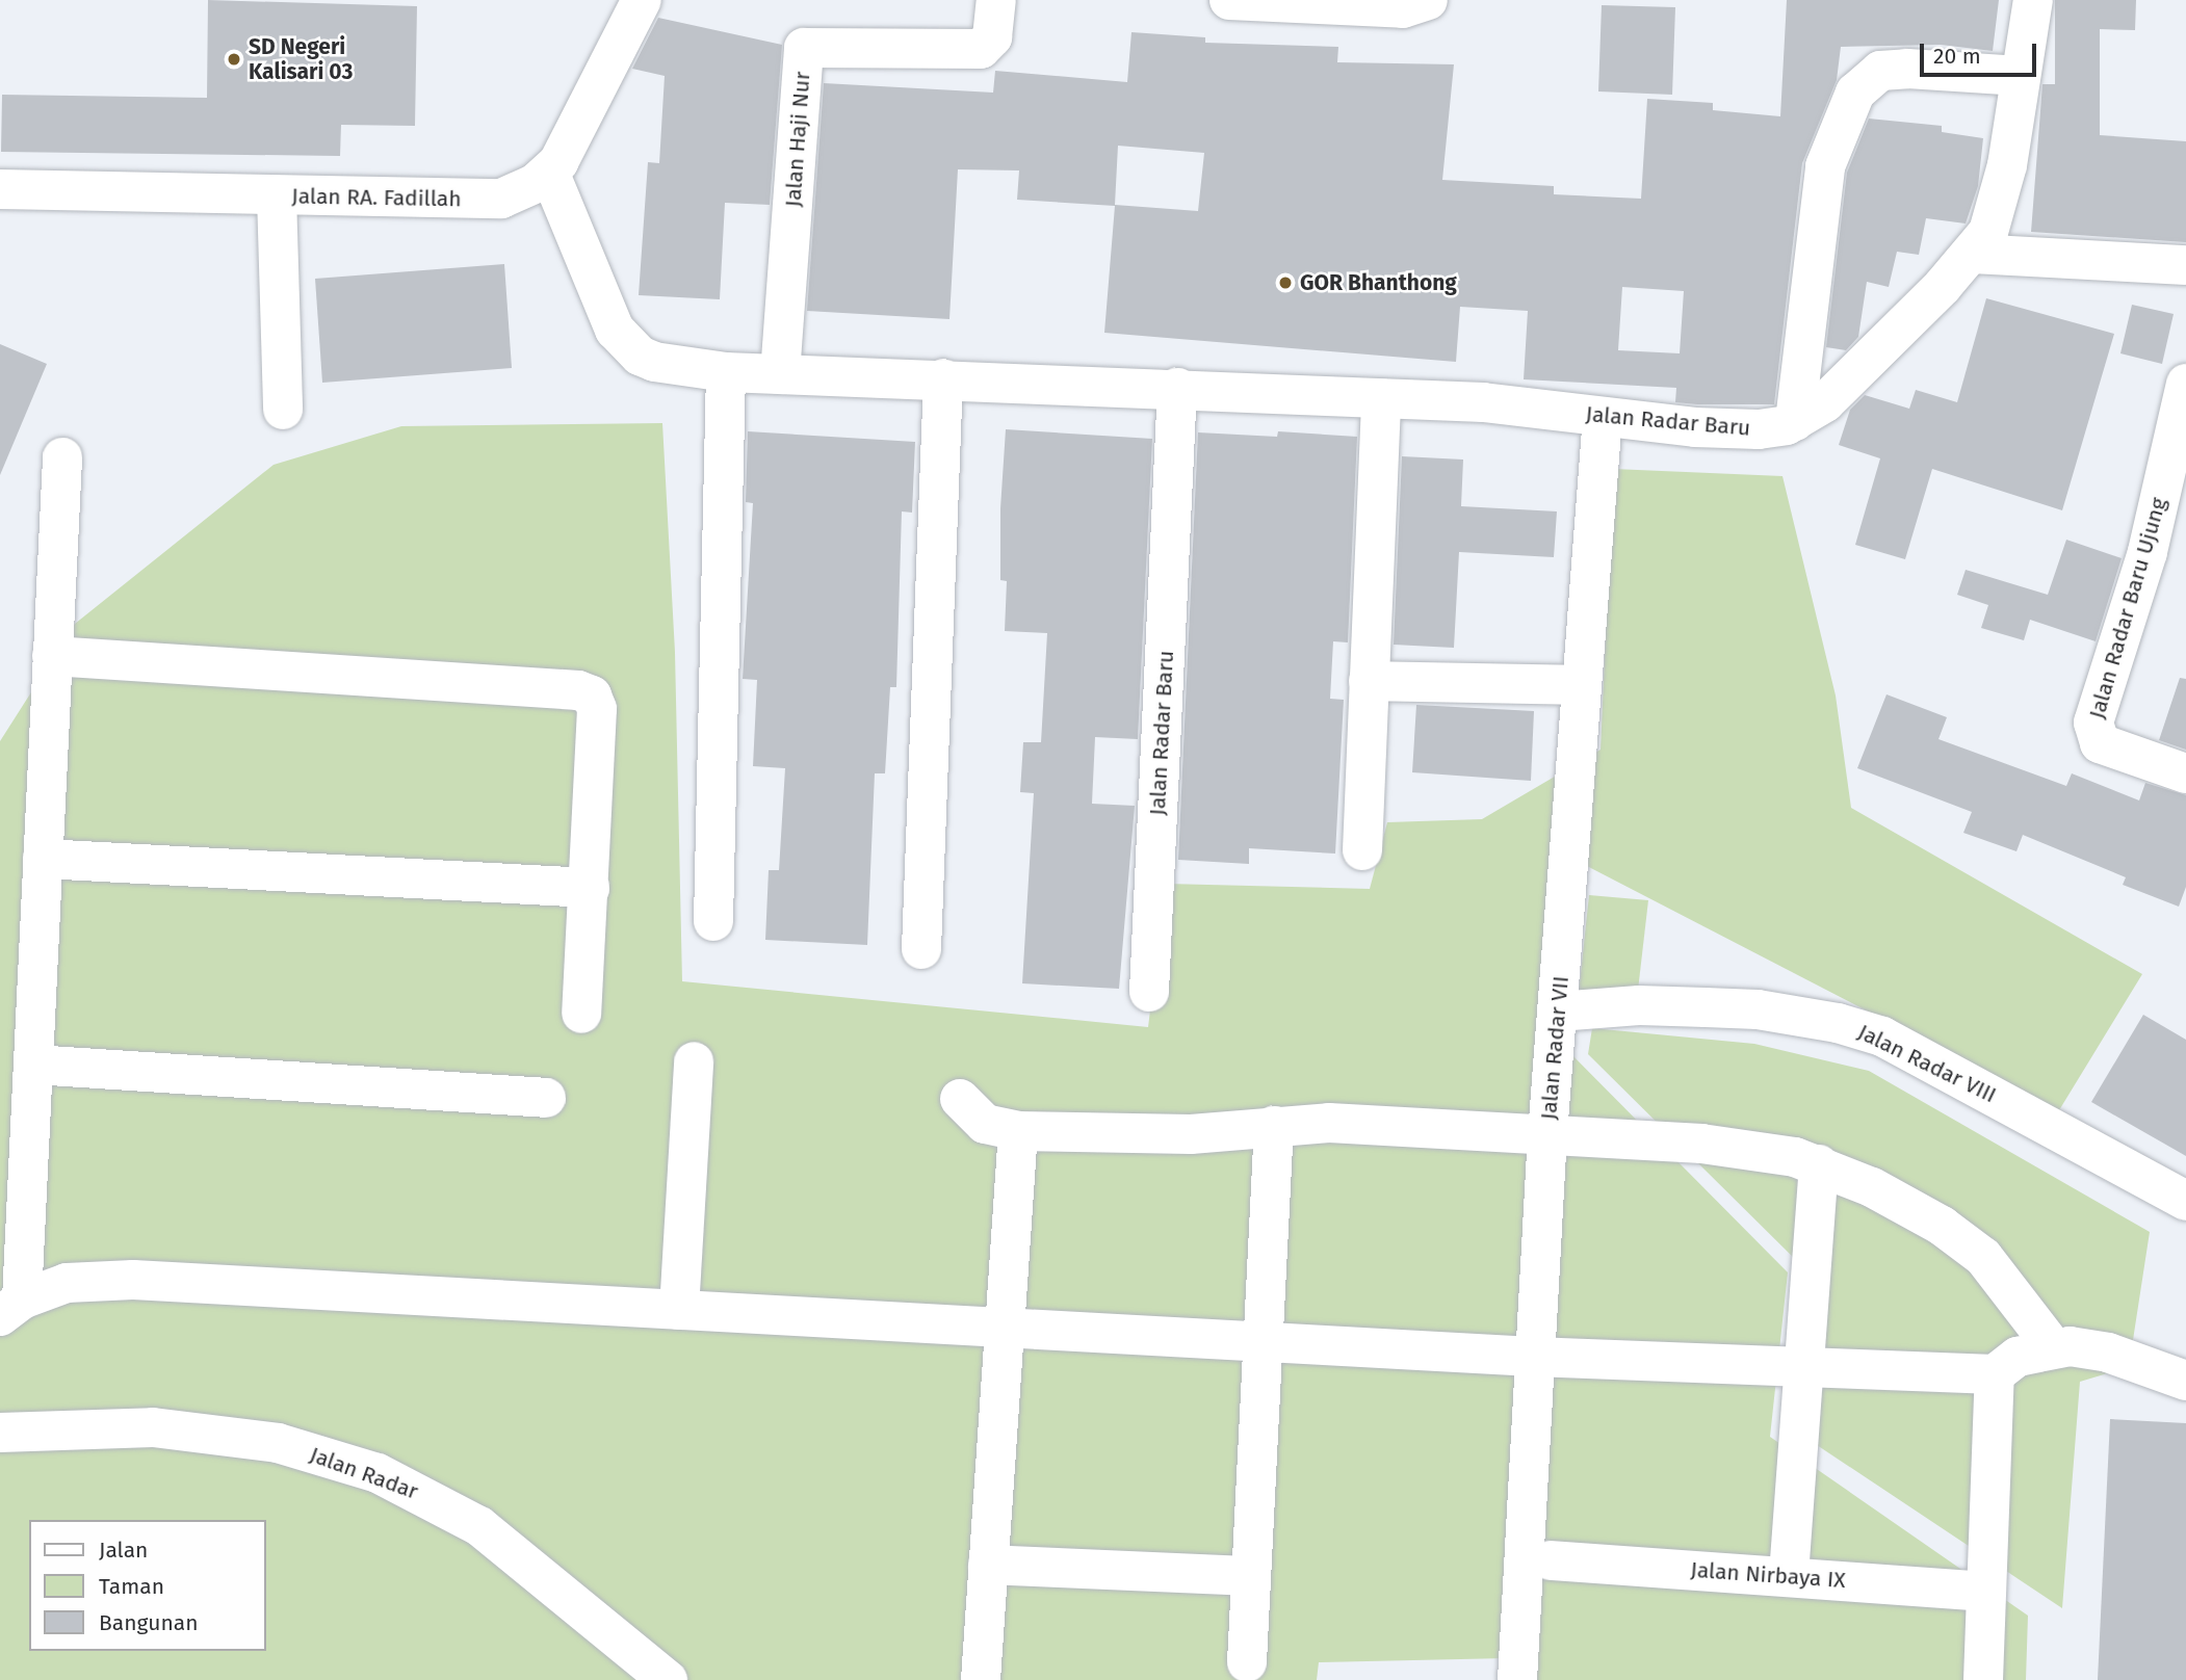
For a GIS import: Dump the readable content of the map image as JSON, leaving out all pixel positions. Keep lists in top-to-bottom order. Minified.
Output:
{"streets":{"street":["Jalan Haji Nur","Jalan RA. Fadillah","Jalan Radar Baru","Jalan Radar Baru Ujung","Jalan Radar VII","Jalan Radar VIII","Jalan Radar","Jalan Nirbaya IX"]},"crossings":[["Jalan Haji Nur","Jalan Radar Baru"],["Jalan RA. Fadillah","Jalan Radar Baru"],["Jalan Radar Baru","Jalan Radar VII"],["Jalan Radar VII","Jalan Radar VIII"]],"places":["SD Negeri Kalisari 03","GOR Bhanthong"],"legend":["Jalan","Taman","Bangunan"],"scale_bar":"20 m"}
